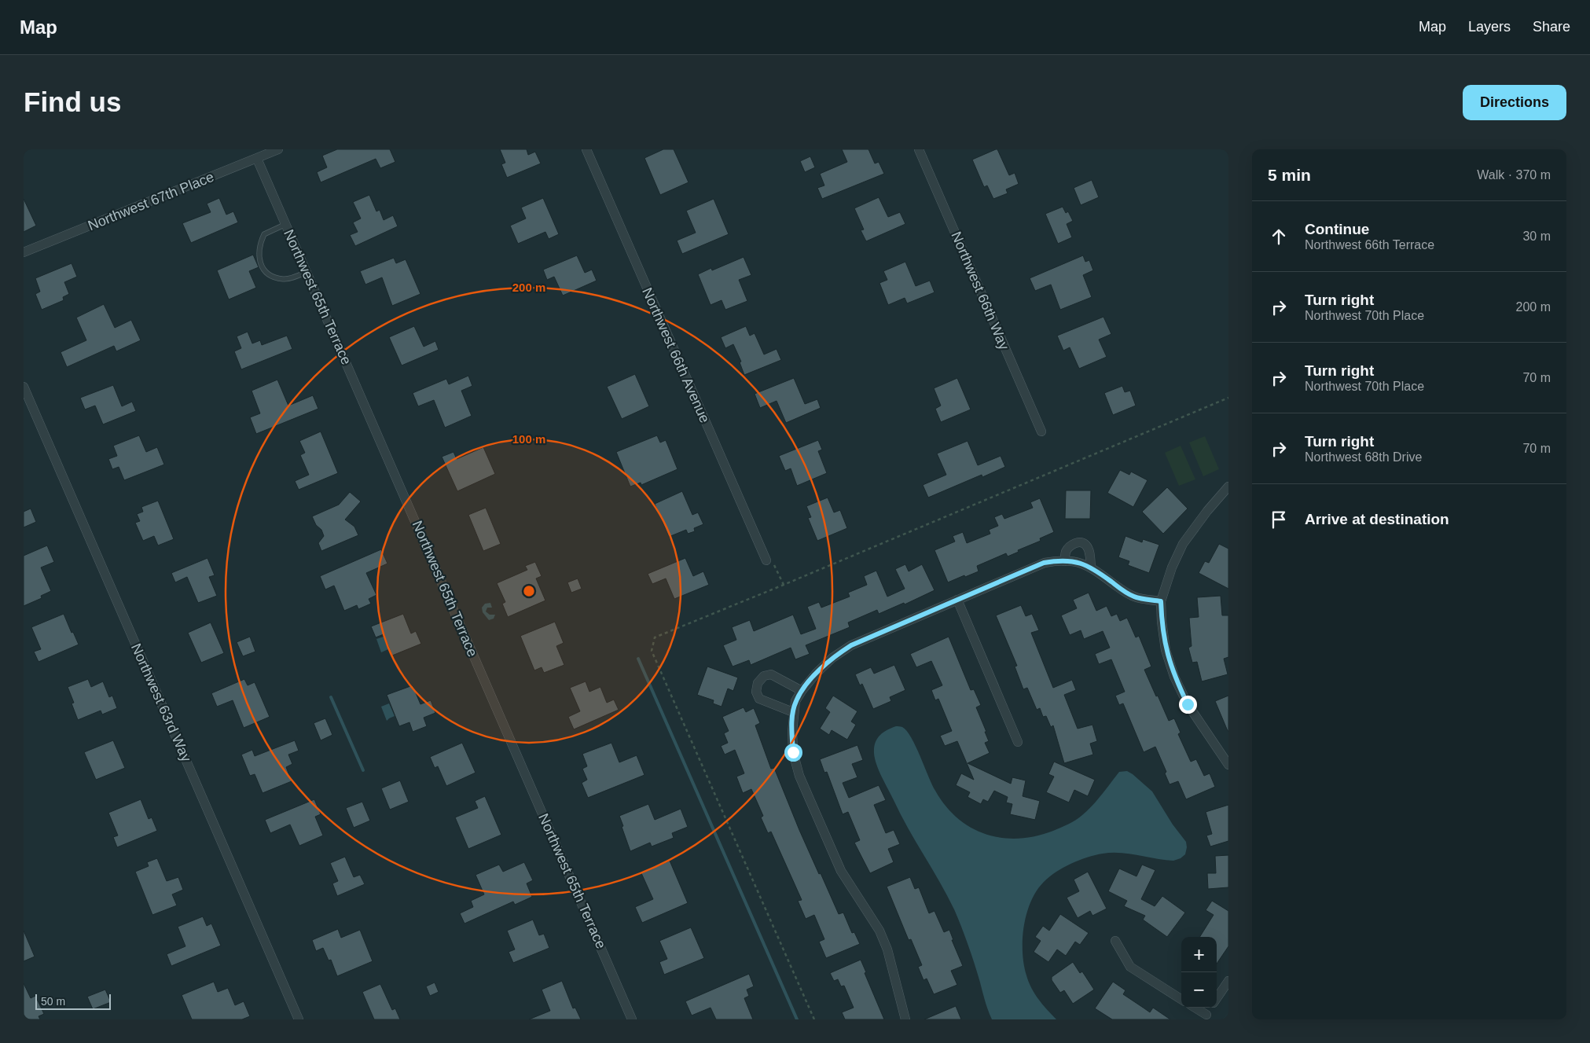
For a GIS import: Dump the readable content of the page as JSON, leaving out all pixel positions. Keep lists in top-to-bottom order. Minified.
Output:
{"streets":{"street":["Northwest 67th Place","Northwest 66th Way","Northwest 65th Terrace","Northwest 66th Avenue","Northwest 63rd Way"]},"crossings":[["Northwest 67th Place","Northwest 65th Terrace"]],"scale_bar":"50 m","page":{"header":"Map","nav":["Map","Layers","Share"],"buttons":"Directions","title":"Find us","heading":["5 min","Walk · 370 m"],"list":[["Continue","Northwest 66th Terrace","30 m"],["Turn right","Northwest 70th Place","200 m"],["Turn right","Northwest 70th Place","70 m"],["Turn right","Northwest 68th Drive","70 m"],"Arrive at destination"],"map_buttons":["+","−"],"scale":"50 m"},"rings":["200 m","100 m"]}
